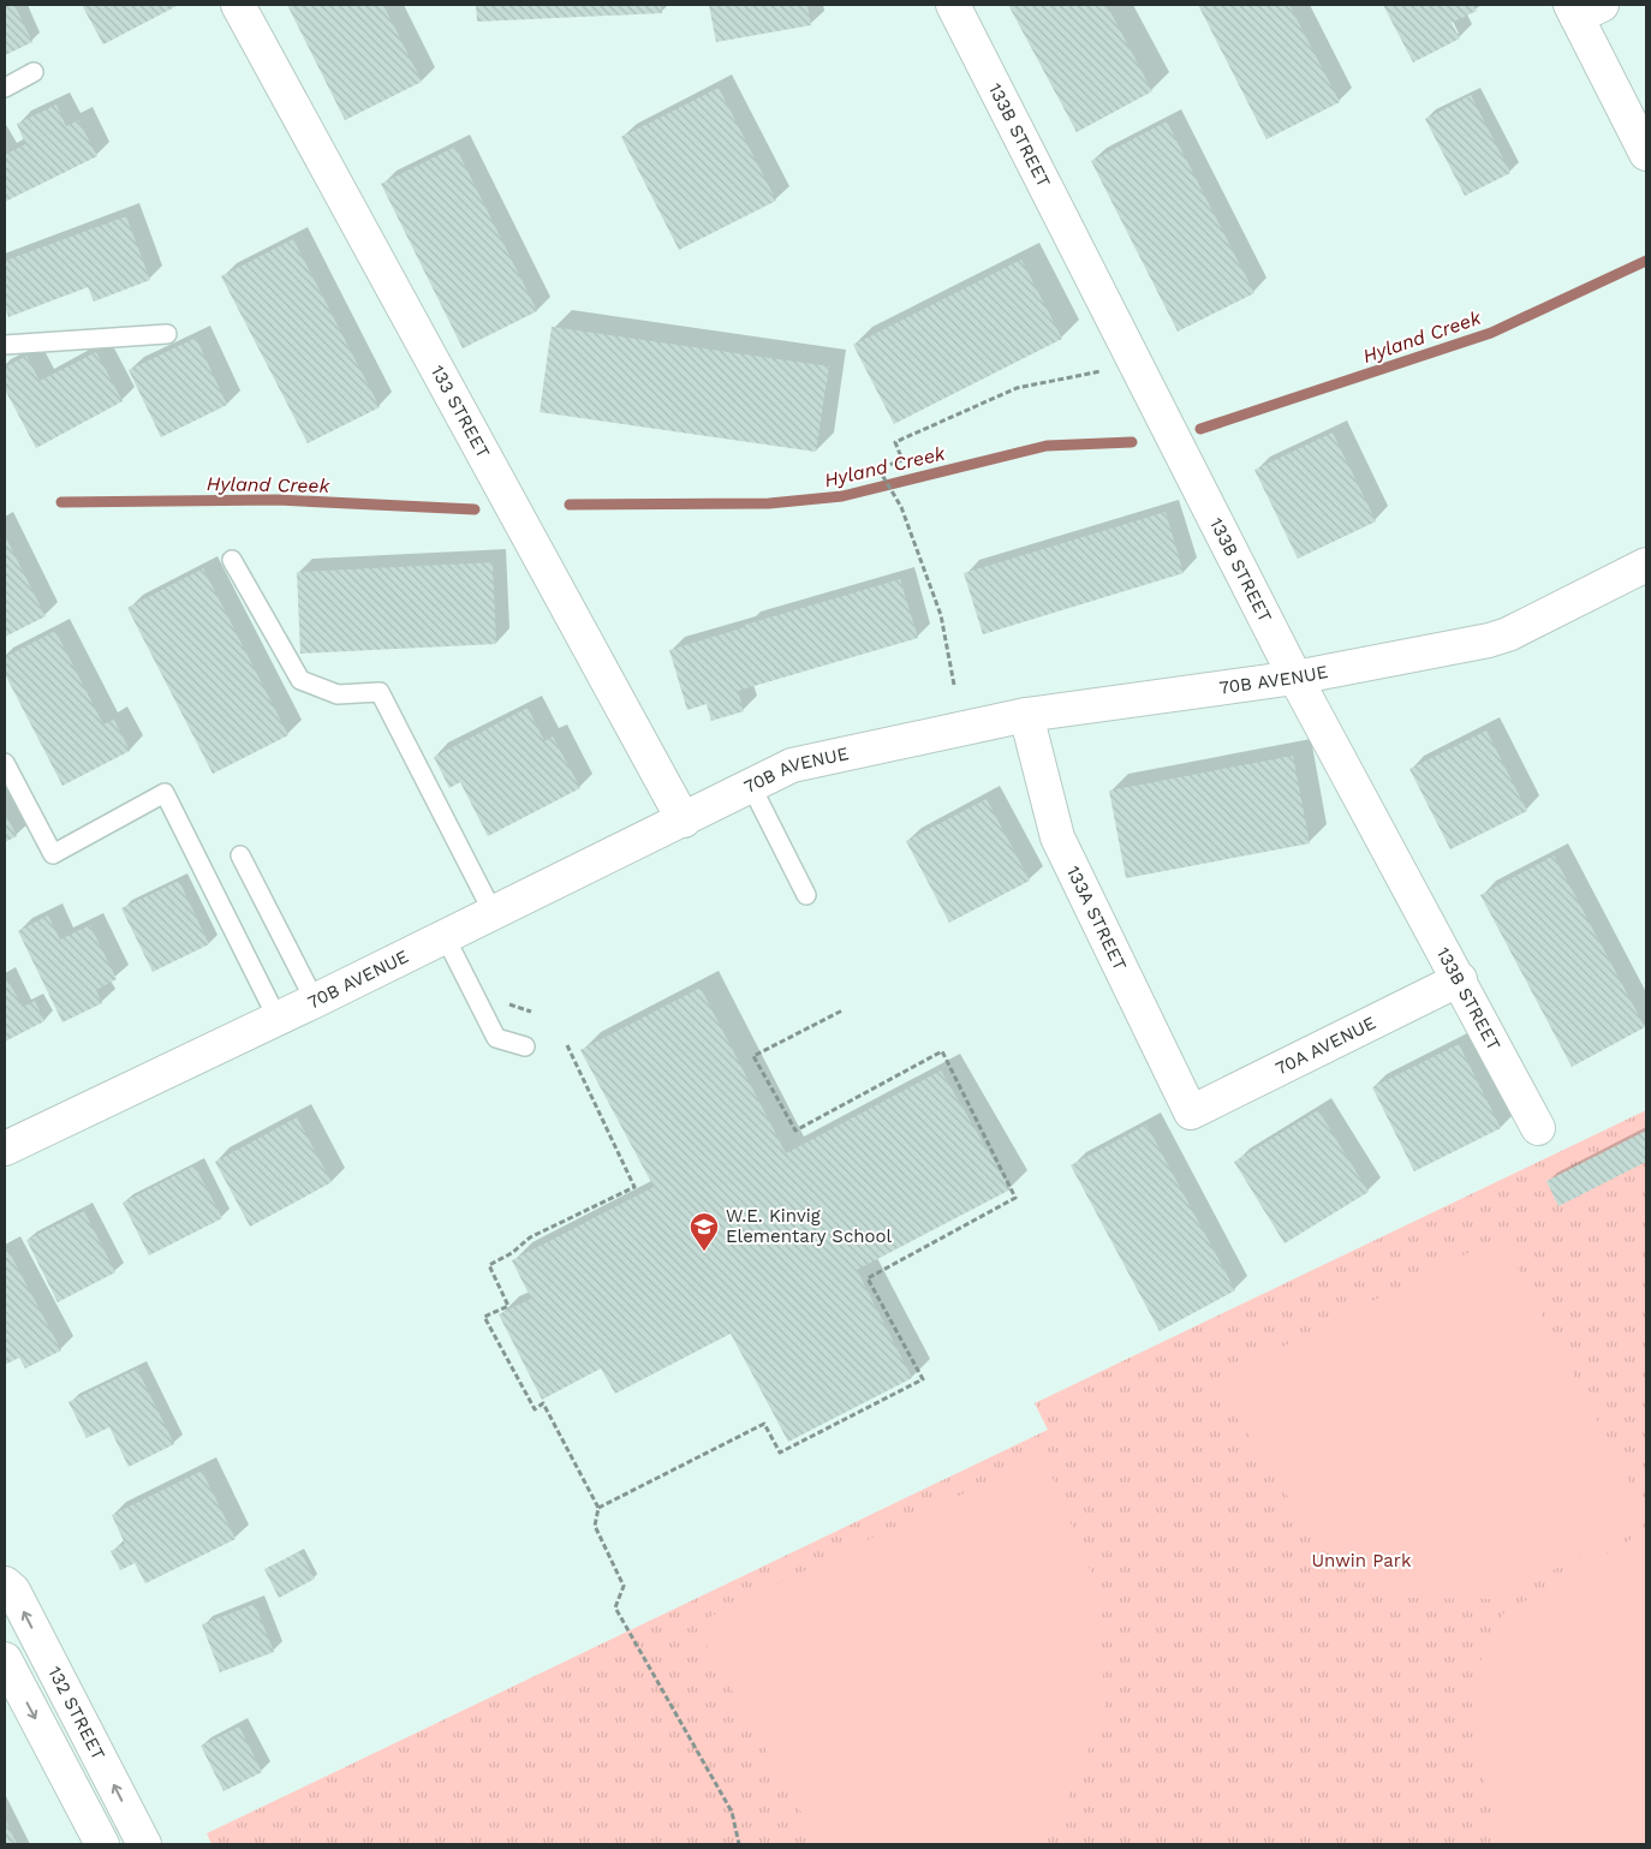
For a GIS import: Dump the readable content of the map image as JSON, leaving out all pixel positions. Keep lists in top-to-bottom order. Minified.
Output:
{"streets":{"street":["133B STREET","133 STREET","70B AVENUE","133A STREET","70A AVENUE","132 STREET"]},"crossings":[["133B STREET","70B AVENUE"],["133B STREET","70A AVENUE"],["133 STREET","70B AVENUE"],["70B AVENUE","133A STREET"],["133A STREET","70A AVENUE"]],"water":["Hyland Creek"],"parks":["Unwin Park"],"places":{"school or university":["W.E. Kinvig Elementary School"]}}
